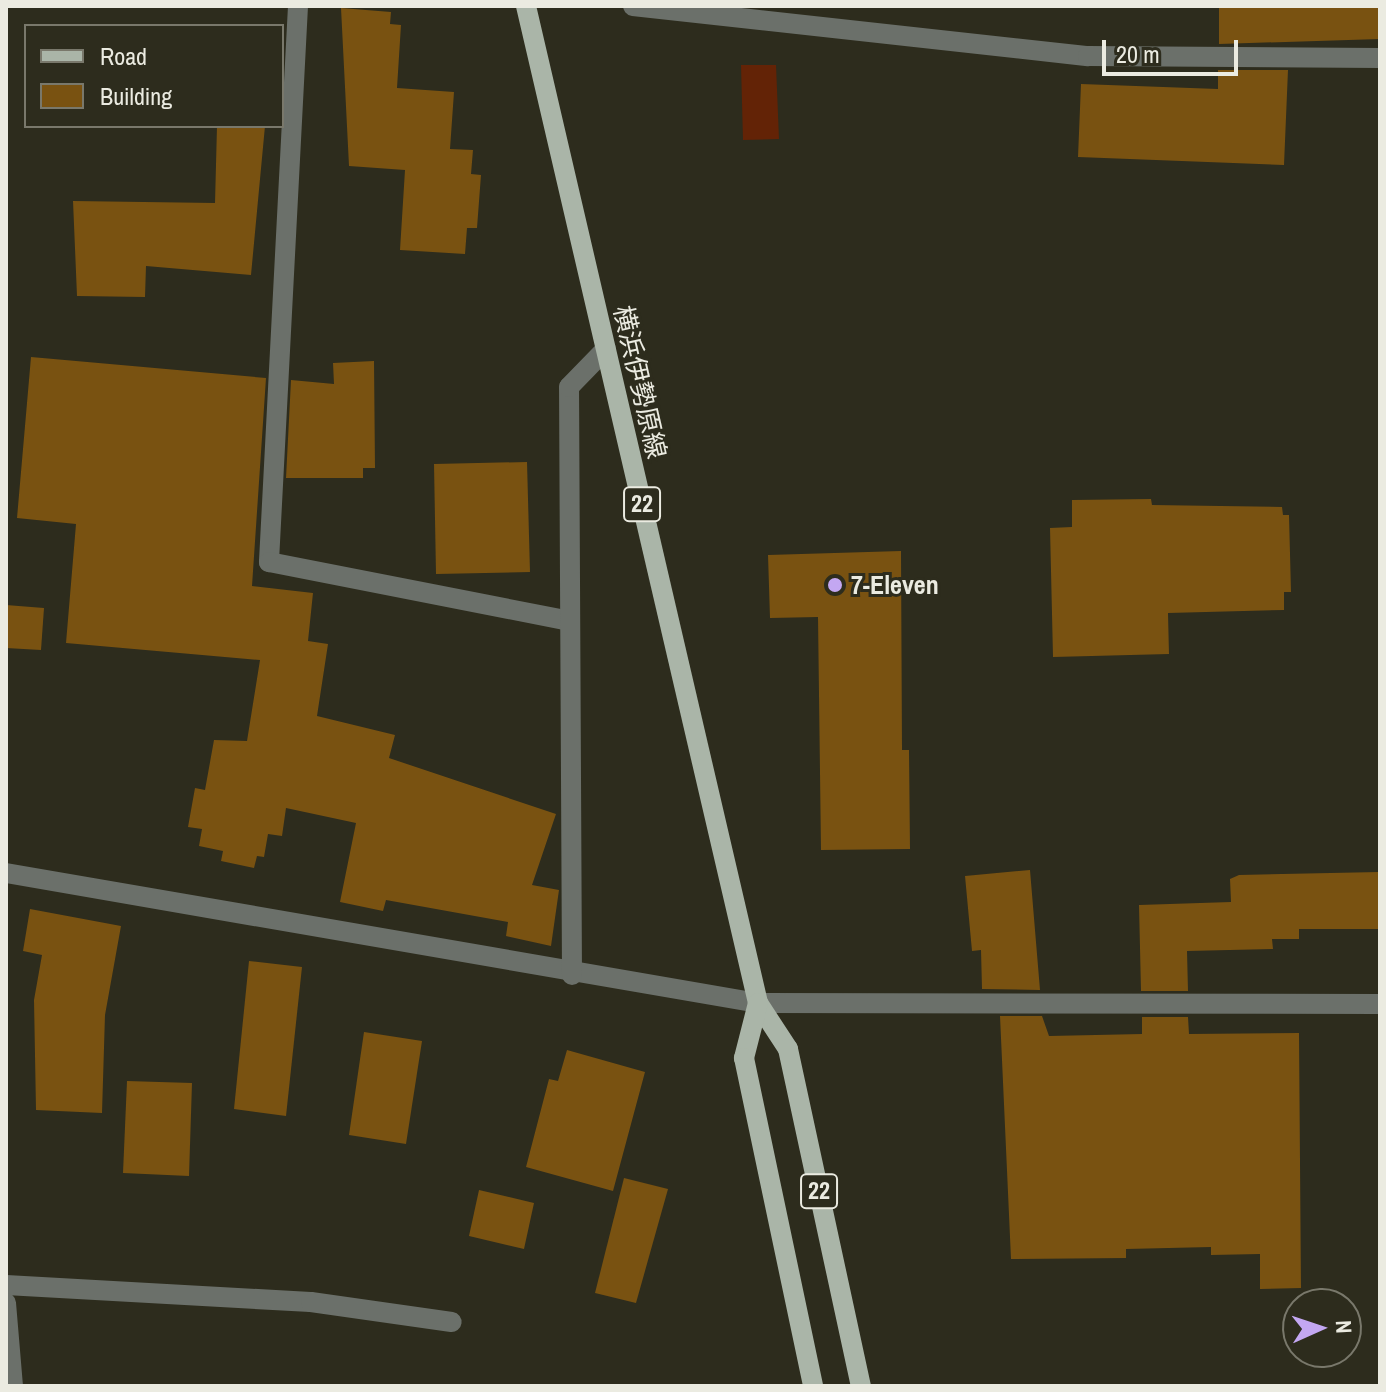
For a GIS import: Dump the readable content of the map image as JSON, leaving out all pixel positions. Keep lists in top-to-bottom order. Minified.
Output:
{"streets":{"main road":["横浜伊勢原線","22"]},"places":["7-Eleven"],"legend":["Road","Building"],"scale_bar":"20 m","north":"right"}
